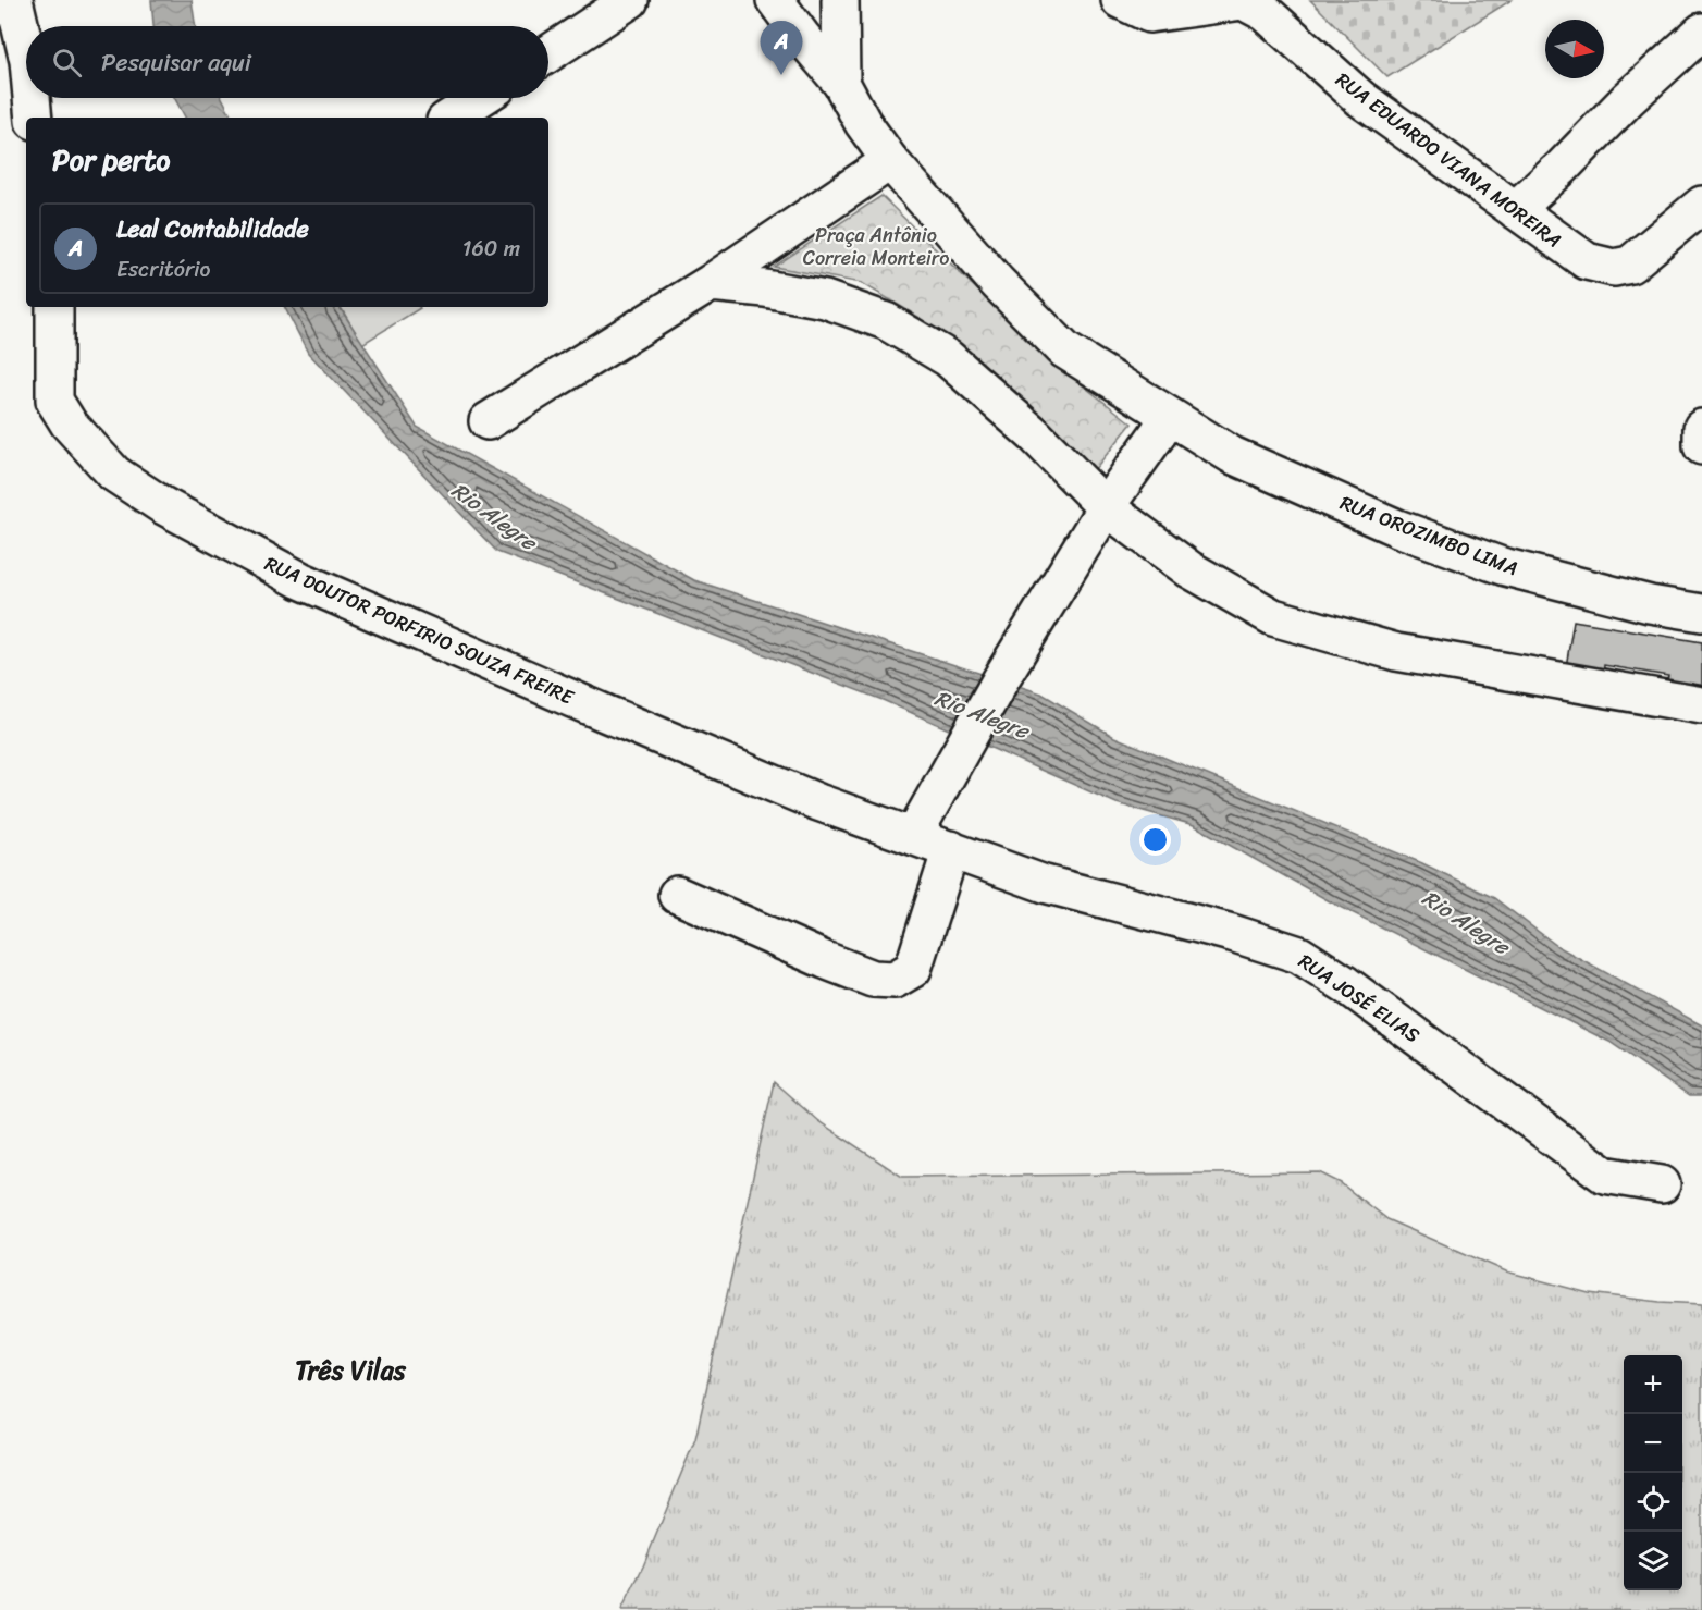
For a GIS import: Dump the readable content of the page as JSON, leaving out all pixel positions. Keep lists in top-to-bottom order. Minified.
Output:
{"streets":{"street":["RUA EDUARDO VIANA MOREIRA","RUA OROZIMBO LIMA","RUA DOUTOR PORFIRIO SOUZA FREIRE","RUA JOSÉ ELIAS"]},"crossings":[["RUA DOUTOR PORFIRIO SOUZA FREIRE","RUA JOSÉ ELIAS"]],"districts":["Três Vilas"],"water":["Rio Alegre"],"parks":["Praça Antônio Correia Monteiro"],"north":"right","page":{"pins":"A","search":"Pesquisar aqui","heading":"Por perto","list":[{"mark":"A","name":"Leal Contabilidade","note":"Escritório","value":"160 m"}],"map_buttons":["+","−"]}}
